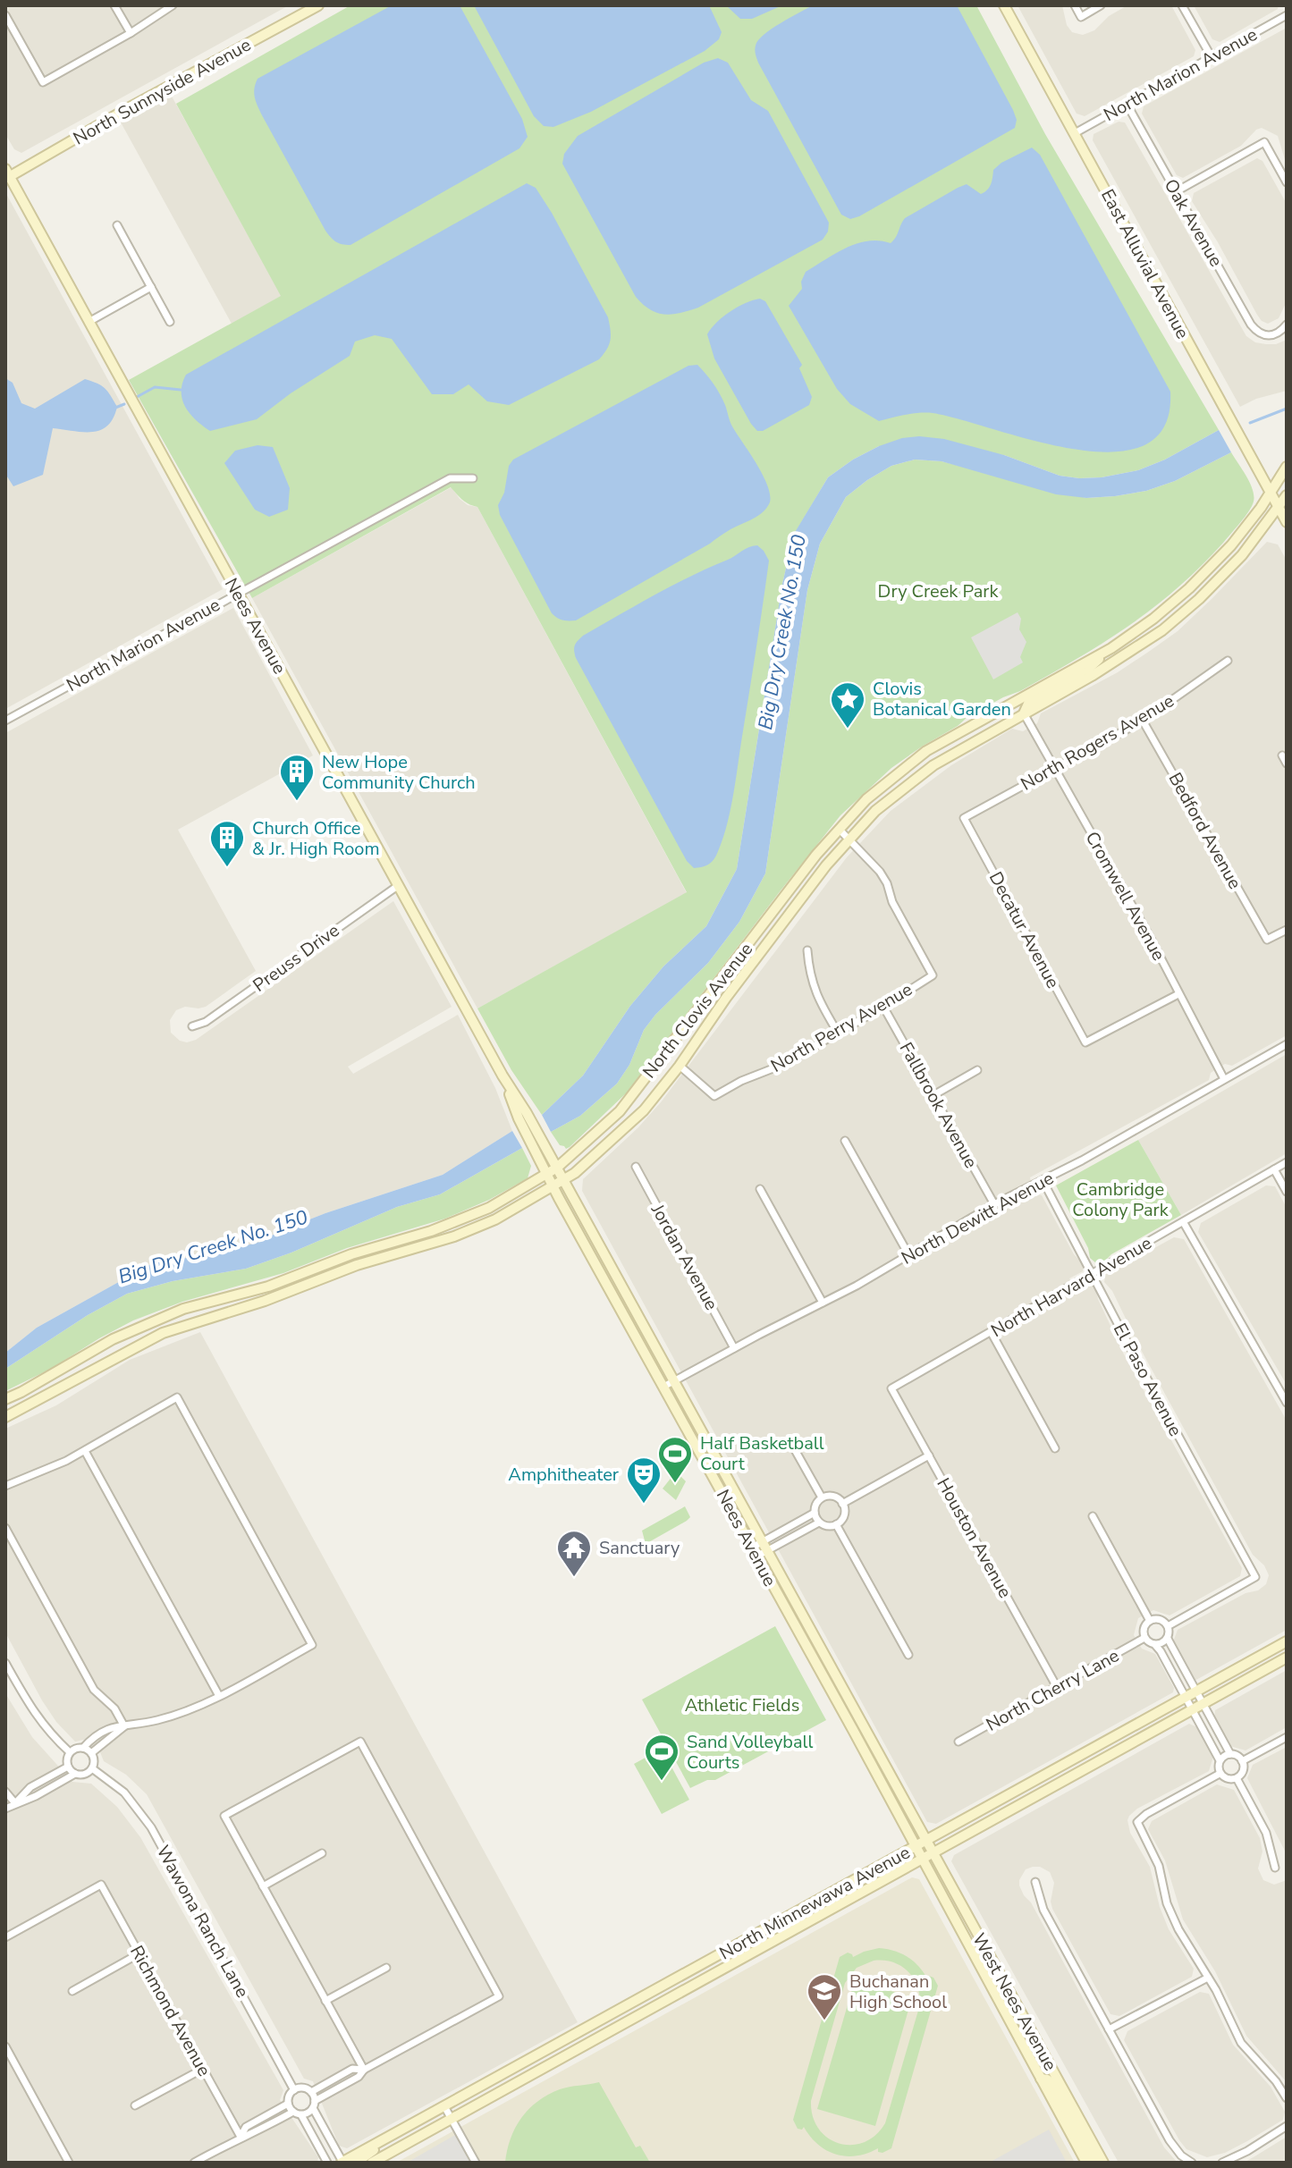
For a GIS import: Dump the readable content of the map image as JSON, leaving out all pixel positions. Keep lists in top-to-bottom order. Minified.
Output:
{"streets":{"main road":["North Sunnyside Avenue","East Alluvial Avenue","Nees Avenue","North Clovis Avenue","North Minnewawa Avenue","West Nees Avenue"],"street":["North Marion Avenue","Oak Avenue","North Rogers Avenue","Bedford Avenue","Cromwell Avenue","Decatur Avenue","Preuss Drive","North Perry Avenue","Fallbrook Avenue","North Dewitt Avenue","Jordan Avenue","North Harvard Avenue","El Paso Avenue","Houston Avenue","North Cherry Lane","Wawona Ranch Lane","Richmond Avenue"]},"crossings":[["North Marion Avenue","Oak Avenue"],["North Marion Avenue","East Alluvial Avenue"],["North Marion Avenue","Nees Avenue"],["North Sunnyside Avenue","Nees Avenue"],["East Alluvial Avenue","North Clovis Avenue"],["Nees Avenue","Preuss Drive"],["Nees Avenue","North Clovis Avenue"],["Nees Avenue","North Dewitt Avenue"],["Nees Avenue","North Minnewawa Avenue"],["Nees Avenue","West Nees Avenue"],["North Rogers Avenue","Bedford Avenue"],["North Rogers Avenue","Cromwell Avenue"],["North Rogers Avenue","Decatur Avenue"],["Cromwell Avenue","Decatur Avenue"],["Cromwell Avenue","North Clovis Avenue"],["Cromwell Avenue","North Dewitt Avenue"],["North Clovis Avenue","North Perry Avenue"],["North Perry Avenue","Fallbrook Avenue"],["Fallbrook Avenue","North Dewitt Avenue"],["North Dewitt Avenue","Jordan Avenue"],["North Dewitt Avenue","El Paso Avenue"],["North Harvard Avenue","El Paso Avenue"],["North Harvard Avenue","Houston Avenue"],["El Paso Avenue","North Cherry Lane"],["Houston Avenue","North Cherry Lane"],["North Minnewawa Avenue","West Nees Avenue"]],"water":["Big Dry Creek No. 150"],"parks":["Dry Creek Park","Cambridge Colony Park","Athletic Fields"],"places":{"place":["Clovis Botanical Garden"],"building":["New Hope Community Church","Church Office & Jr. High Room"],"sports":["Half Basketball Court","Sand Volleyball Courts"],"theatre":["Amphitheater"],"temple":["Sanctuary"],"school or university":["Buchanan High School"]}}
